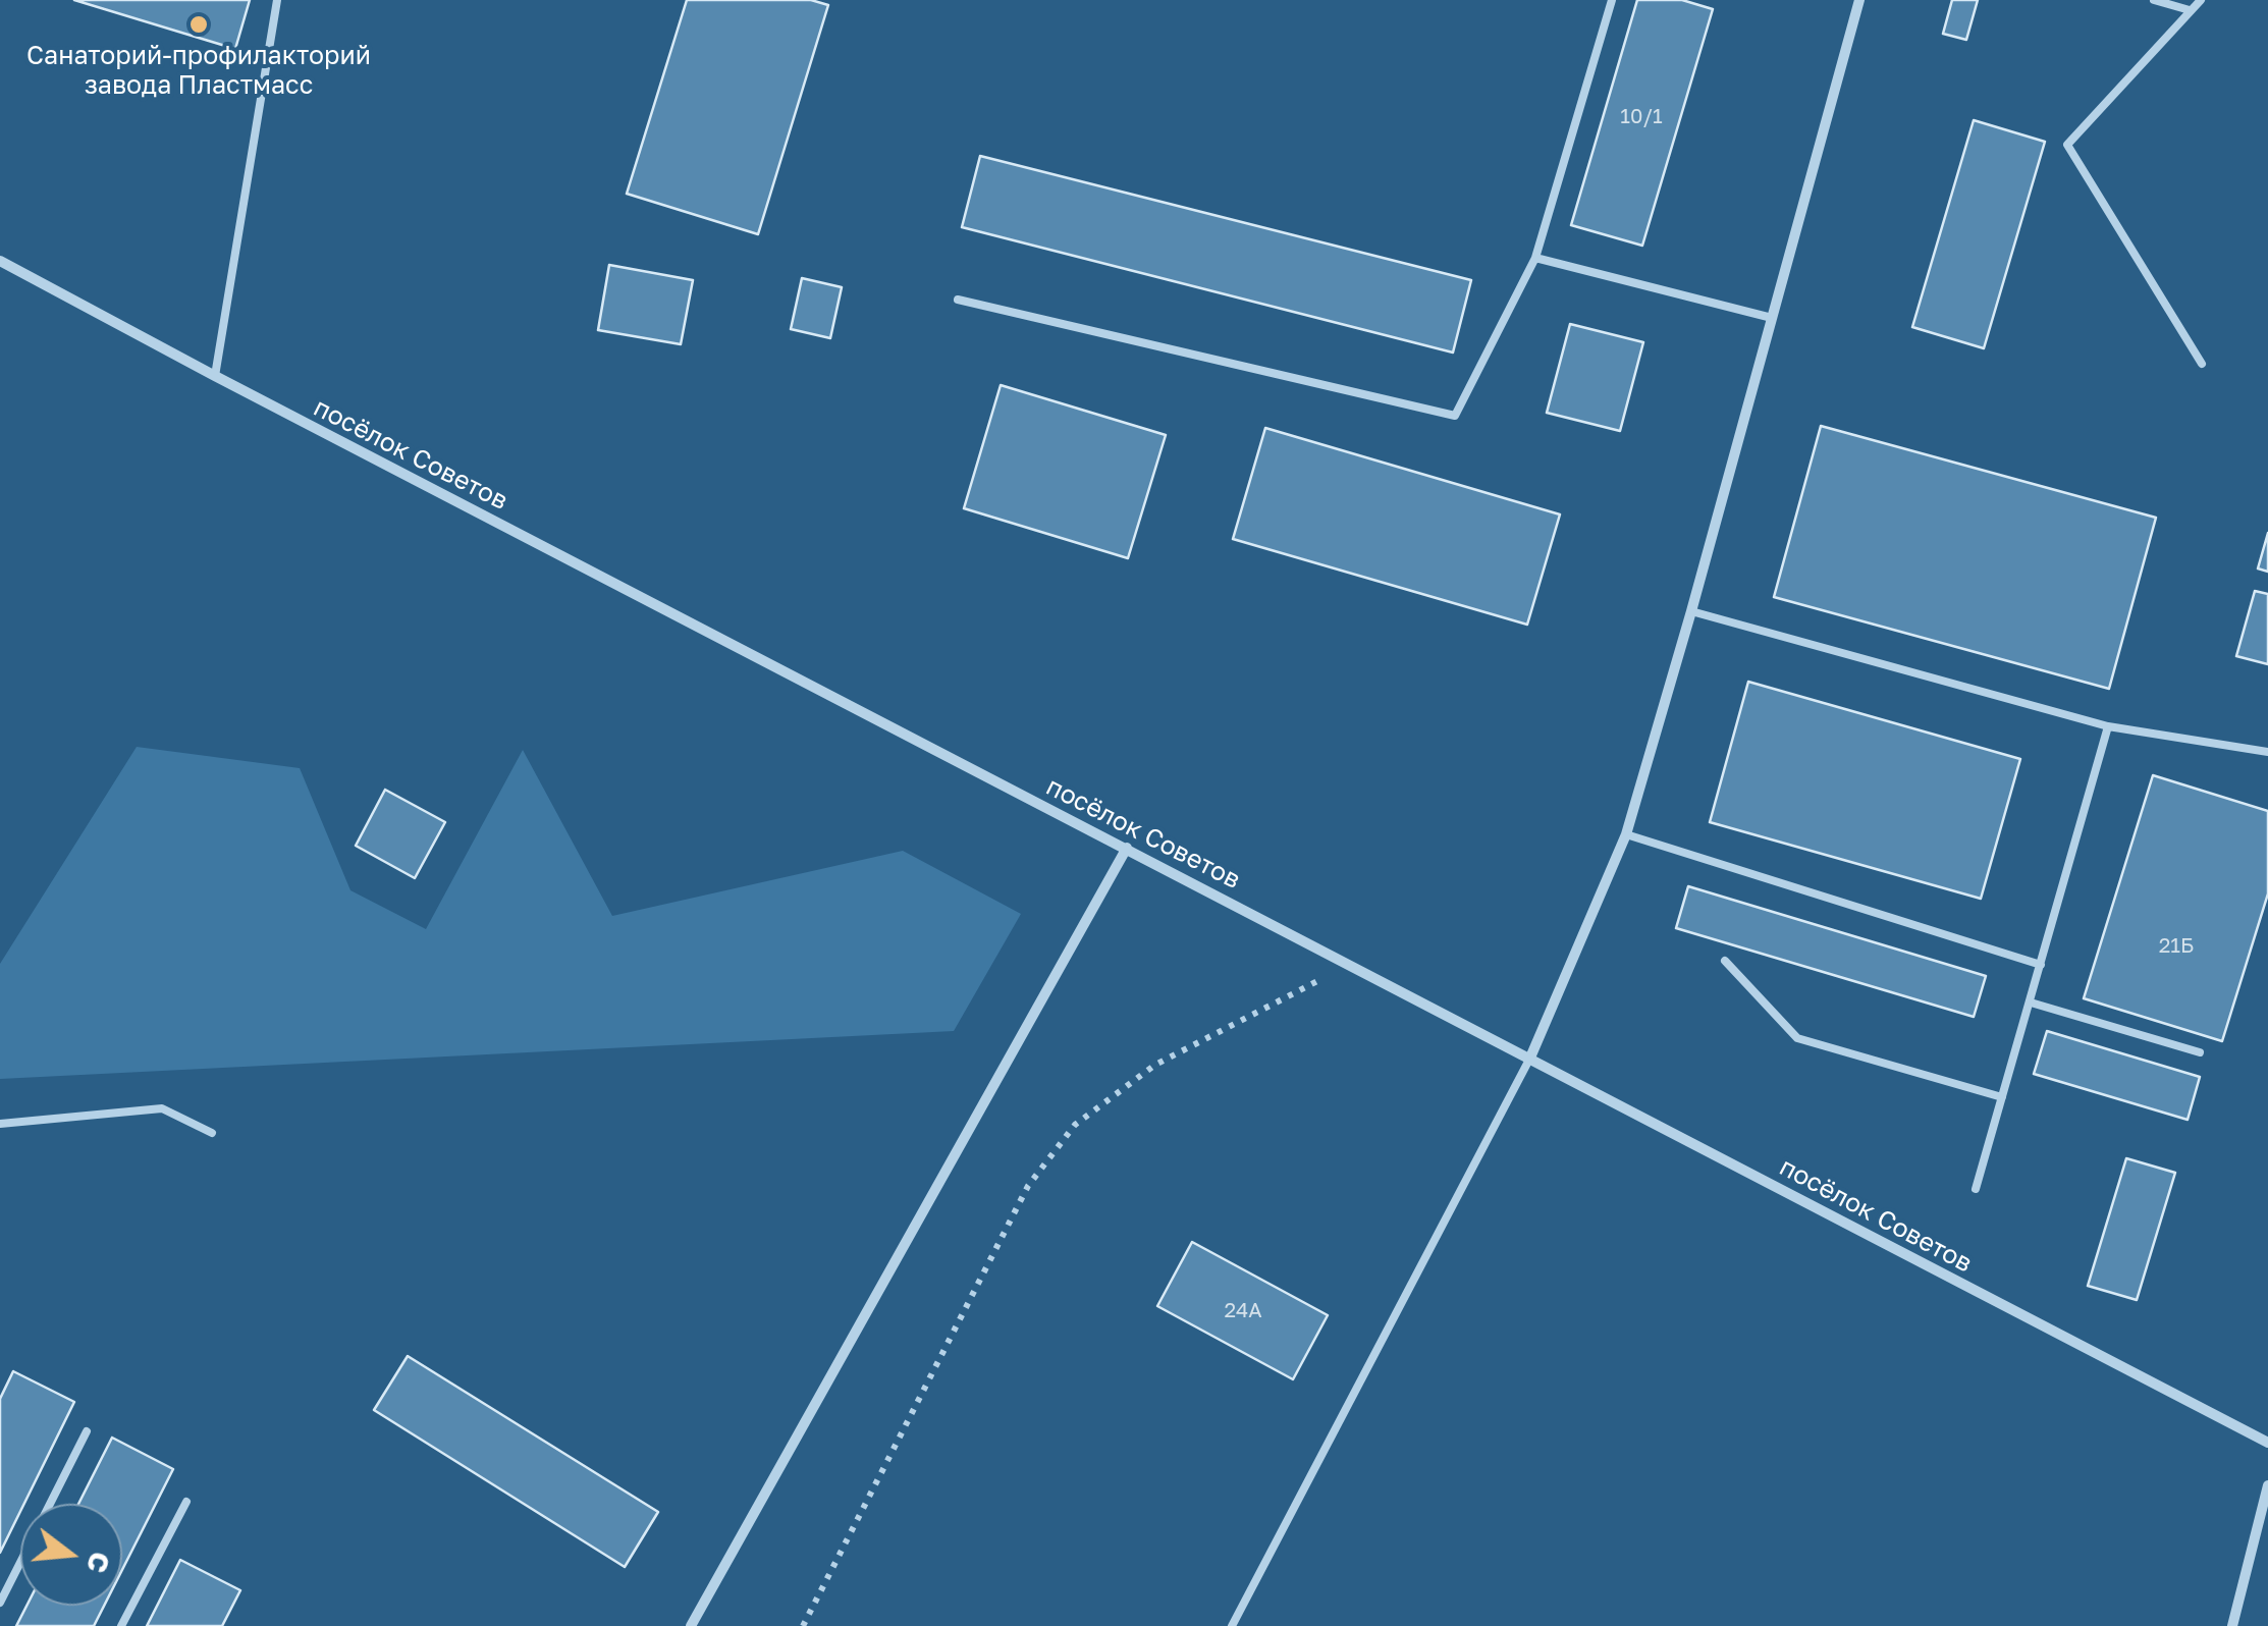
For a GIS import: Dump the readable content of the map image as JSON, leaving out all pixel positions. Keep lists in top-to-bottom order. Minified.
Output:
{"streets":{"street":["посёлок Советов"]},"places":["Санаторий-профилакторий завода Пластмасс"],"house_numbers":["10/1","21Б","24А"],"north":"right"}
